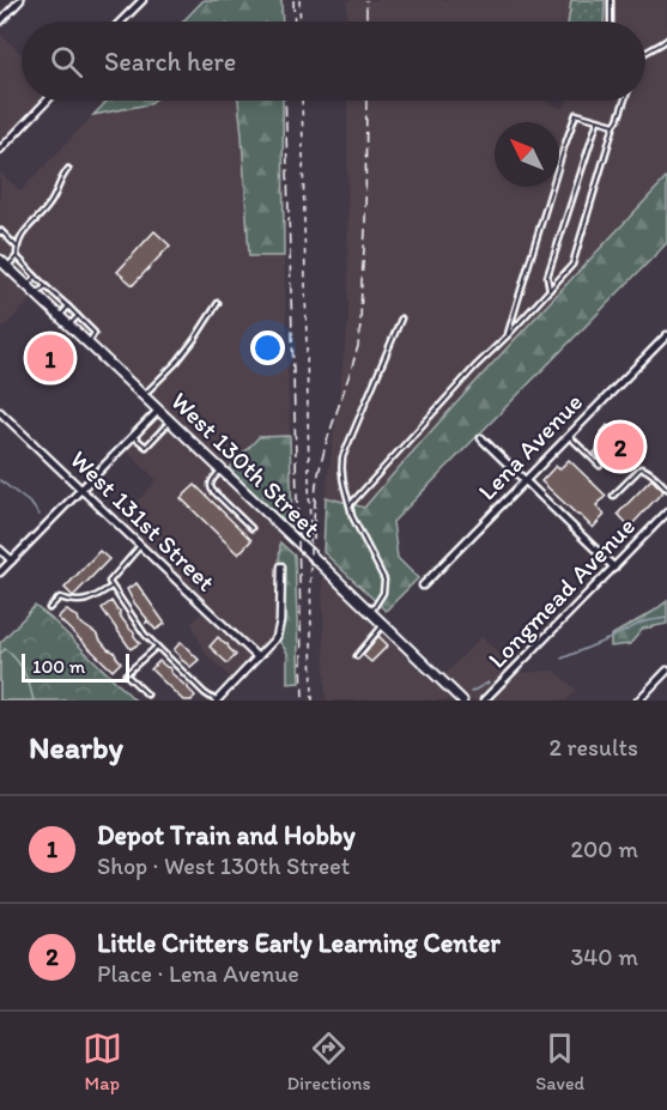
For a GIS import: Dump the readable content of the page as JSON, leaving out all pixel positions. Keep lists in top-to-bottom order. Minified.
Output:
{"streets":{"main road":["West 130th Street"],"street":["Lena Avenue","West 131st Street","Longmead Avenue"]},"scale_bar":"100 m","north":"top left","page":{"search":"Search here","pins":["1","2"],"scale":"100 m","heading":["Nearby","2 results"],"list":[{"mark":"1","name":"Depot Train and Hobby","note":"Shop · West 130th Street","value":"200 m"},{"mark":"2","name":"Little Critters Early Learning Center","note":"Place · Lena Avenue","value":"340 m"}],"nav":["Map","Directions","Saved"]}}
